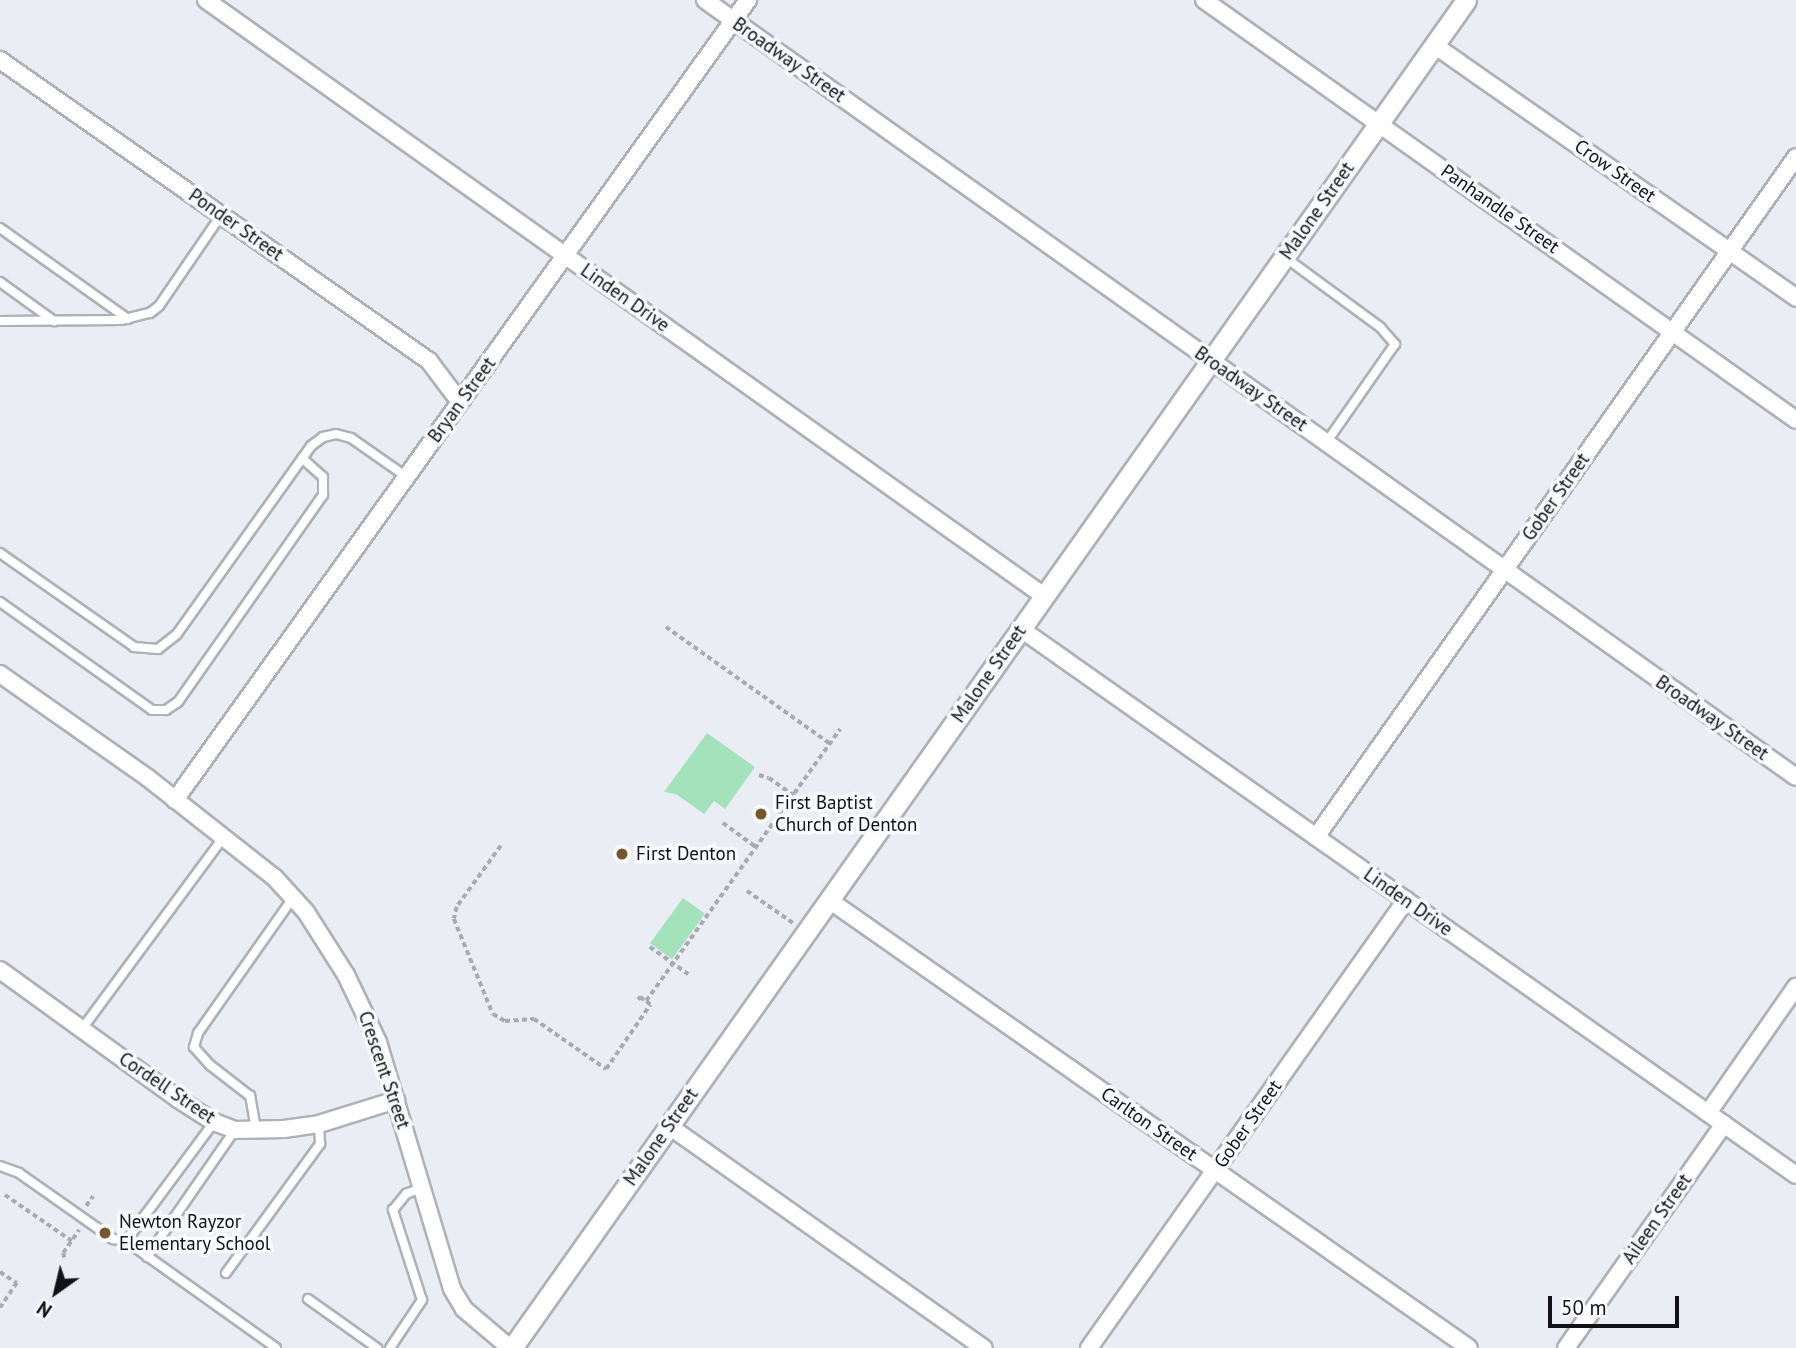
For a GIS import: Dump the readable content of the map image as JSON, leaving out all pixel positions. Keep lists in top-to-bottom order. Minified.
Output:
{"streets":{"street":["Broadway Street","Crow Street","Panhandle Street","Malone Street","Ponder Street","Linden Drive","Bryan Street","Gober Street","Crescent Street","Cordell Street","Carlton Street","Aileen Street"]},"crossings":[["Broadway Street","Malone Street"],["Broadway Street","Bryan Street"],["Broadway Street","Gober Street"],["Crow Street","Malone Street"],["Crow Street","Gober Street"],["Panhandle Street","Malone Street"],["Panhandle Street","Gober Street"],["Malone Street","Linden Drive"],["Malone Street","Crescent Street"],["Malone Street","Carlton Street"],["Ponder Street","Bryan Street"],["Linden Drive","Bryan Street"],["Linden Drive","Gober Street"],["Linden Drive","Aileen Street"],["Bryan Street","Crescent Street"],["Gober Street","Carlton Street"],["Crescent Street","Cordell Street"]],"places":["First Baptist Church of Denton","First Denton","Newton Rayzor Elementary School"],"scale_bar":"50 m","north":"bottom left"}
